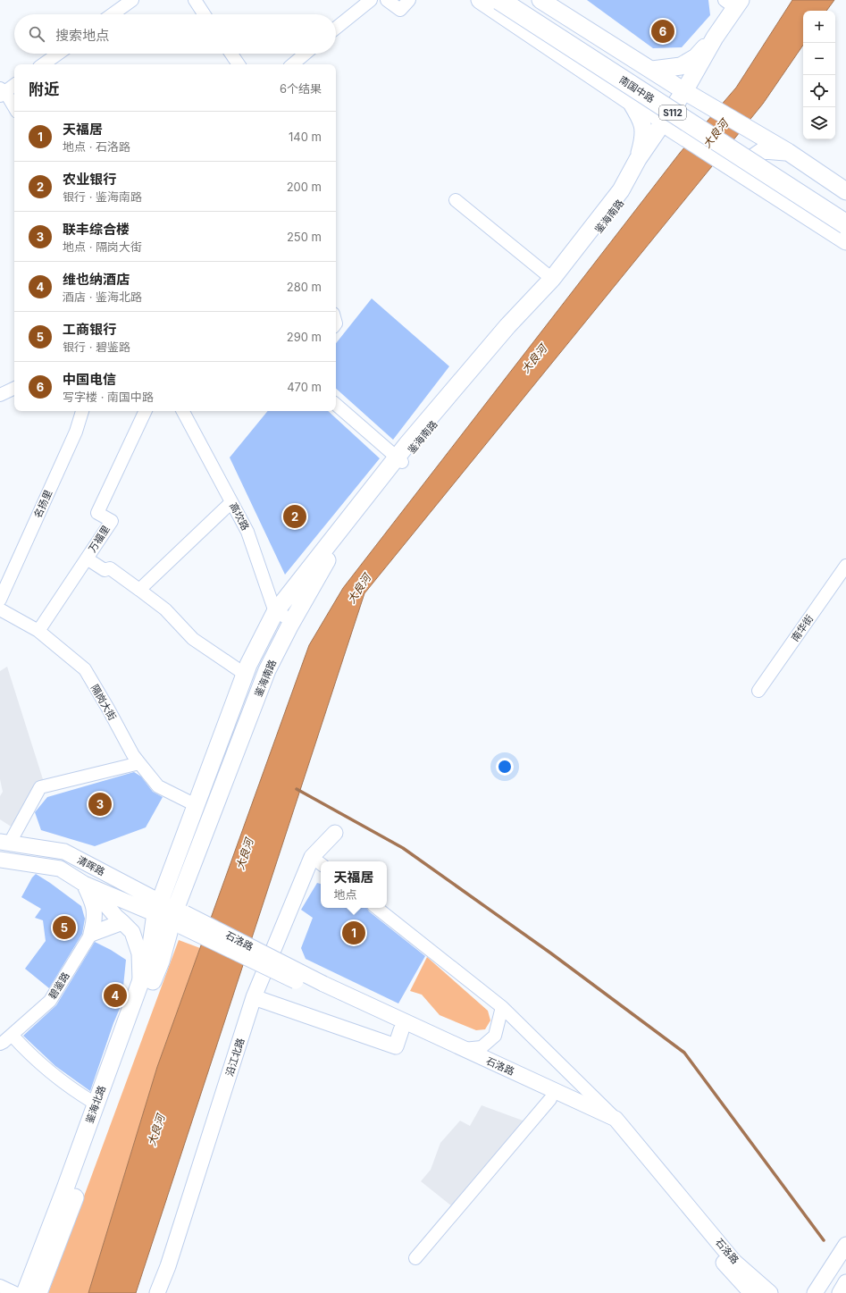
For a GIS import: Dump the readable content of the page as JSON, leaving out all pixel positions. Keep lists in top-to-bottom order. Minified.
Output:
{"streets":{"highway":["南国中路","S112"],"main road":["鉴海南路","鉴海北路"],"street":["名扬里","高坎路","万福里","南华街","隔岗大街","清晖路","石洛路","碧鉴路","沿江北路"]},"crossings":[["南国中路","鉴海南路"],["鉴海南路","高坎路"],["鉴海南路","隔岗大街"],["鉴海南路","清晖路"],["鉴海南路","石洛路"],["鉴海南路","鉴海北路"],["万福里","隔岗大街"],["清晖路","石洛路"],["清晖路","鉴海北路"],["石洛路","鉴海北路"]],"water":["大良河"],"page":{"map_buttons":["+","−"],"search":"搜索地点","pins":["6","2","3","5","1","4"],"heading":["附近","6个结果"],"list":[{"mark":"1","name":"天福居","note":"地点 · 石洛路","value":"140 m"},{"mark":"2","name":"农业银行","note":"银行 · 鉴海南路","value":"200 m"},{"mark":"3","name":"联丰综合楼","note":"地点 · 隔岗大街","value":"250 m"},{"mark":"4","name":"维也纳酒店","note":"酒店 · 鉴海北路","value":"280 m"},{"mark":"5","name":"工商银行","note":"银行 · 碧鉴路","value":"290 m"},{"mark":"6","name":"中国电信","note":"写字楼 · 南国中路","value":"470 m"}],"popup":["天福居","地点"]}}
